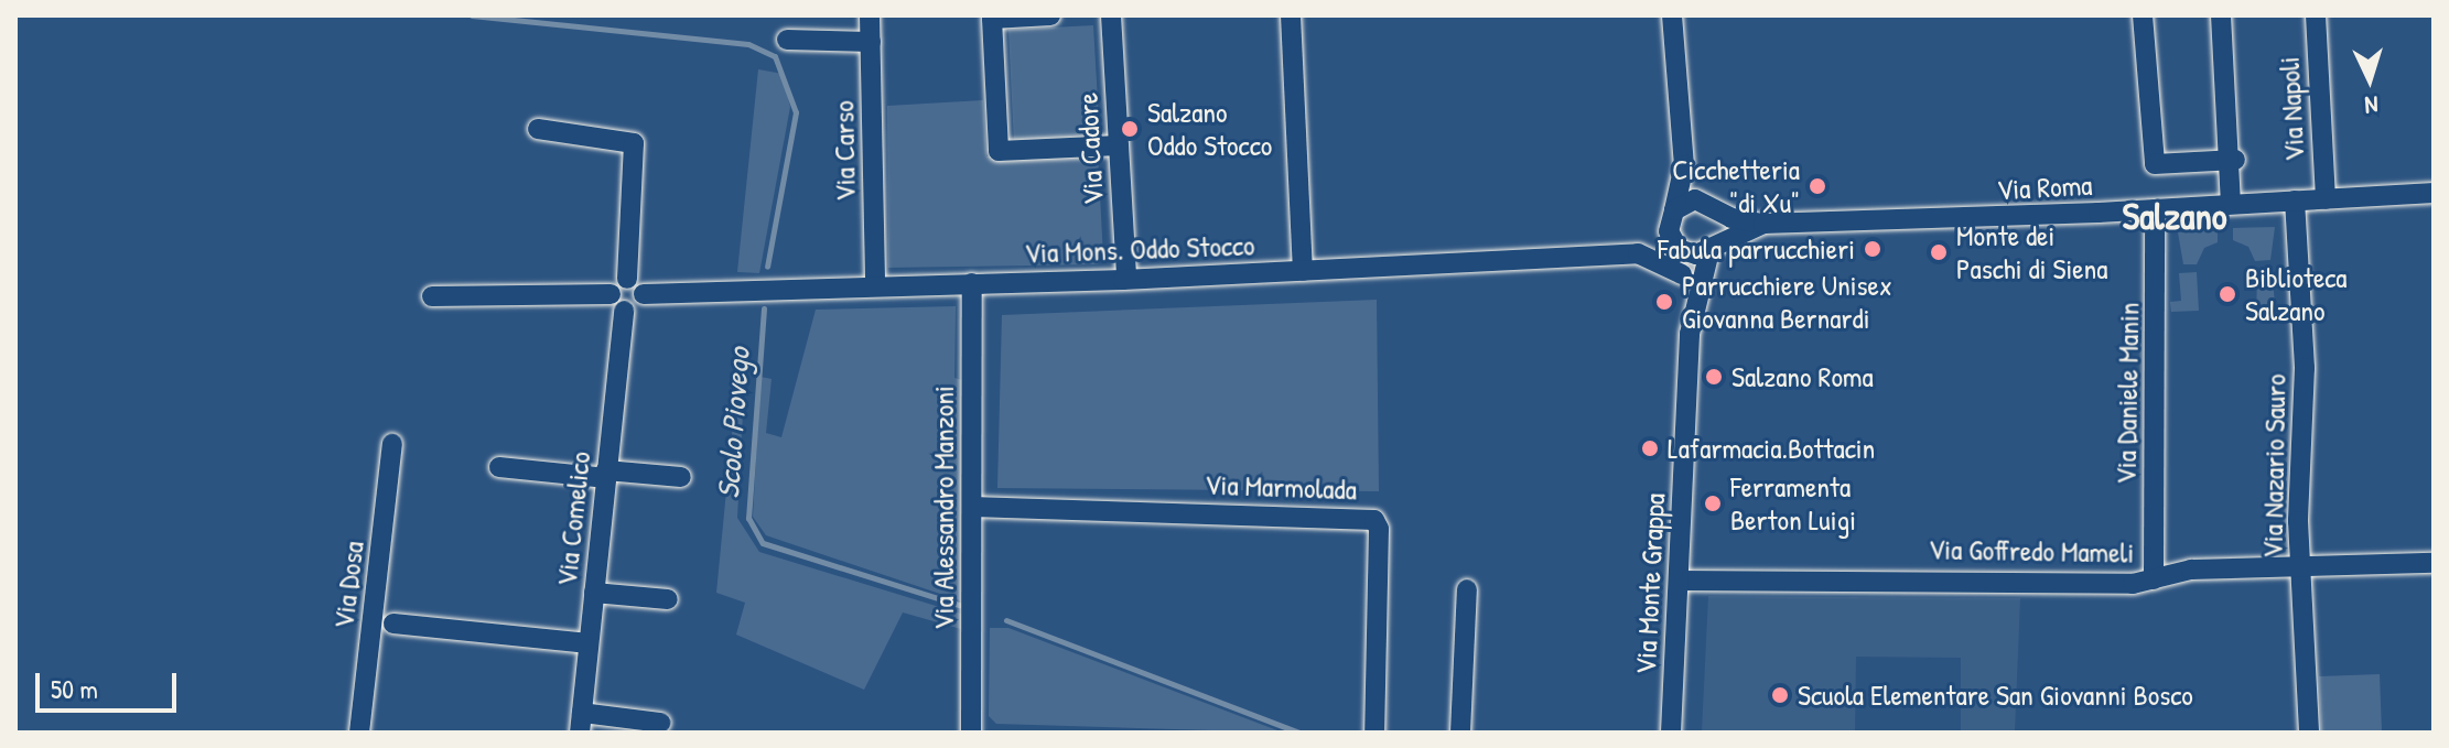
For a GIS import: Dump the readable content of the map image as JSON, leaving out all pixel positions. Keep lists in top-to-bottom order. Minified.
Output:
{"streets":{"street":["Via Napoli","Via Cadore","Via Carso","Via Roma","Via Mons. Oddo Stocco","Via Daniele Manin","Via Nazario Sauro","Via Marmolada","Via Alessandro Manzoni","Via Comelico","Via Goffredo Mameli","Via Monte Grappa","Via Dosa"]},"crossings":[["Via Napoli","Via Roma"],["Via Cadore","Via Mons. Oddo Stocco"],["Via Carso","Via Mons. Oddo Stocco"],["Via Roma","Via Daniele Manin"],["Via Roma","Via Nazario Sauro"],["Via Roma","Via Monte Grappa"],["Via Mons. Oddo Stocco","Via Alessandro Manzoni"],["Via Mons. Oddo Stocco","Via Comelico"],["Via Daniele Manin","Via Goffredo Mameli"],["Via Nazario Sauro","Via Goffredo Mameli"],["Via Marmolada","Via Alessandro Manzoni"],["Via Goffredo Mameli","Via Monte Grappa"]],"districts":["Salzano"],"water":["Scolo Piovego"],"places":["Salzano Oddo Stocco","Cicchetteria \"di Xu\"","Fabula parrucchieri","Monte dei Paschi di Siena","Biblioteca Salzano","Parrucchiere Unisex Giovanna Bernardi","Salzano Roma","Lafarmacia.Bottacin","Ferramenta Berton Luigi","Scuola Elementare San Giovanni Bosco"],"scale_bar":"50 m","north":"bottom"}
